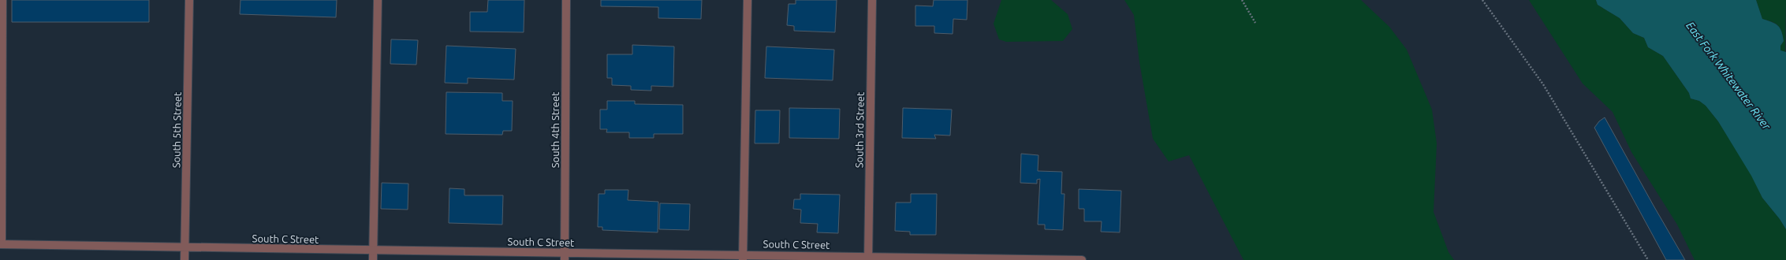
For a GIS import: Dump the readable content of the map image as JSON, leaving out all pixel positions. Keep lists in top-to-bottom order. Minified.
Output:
{"streets":{"street":["South 5th Street","South 4th Street","South 3rd Street","South C Street"]},"crossings":[["South 5th Street","South C Street"],["South 4th Street","South C Street"],["South 3rd Street","South C Street"]],"water":["East Fork Whitewater River"]}
